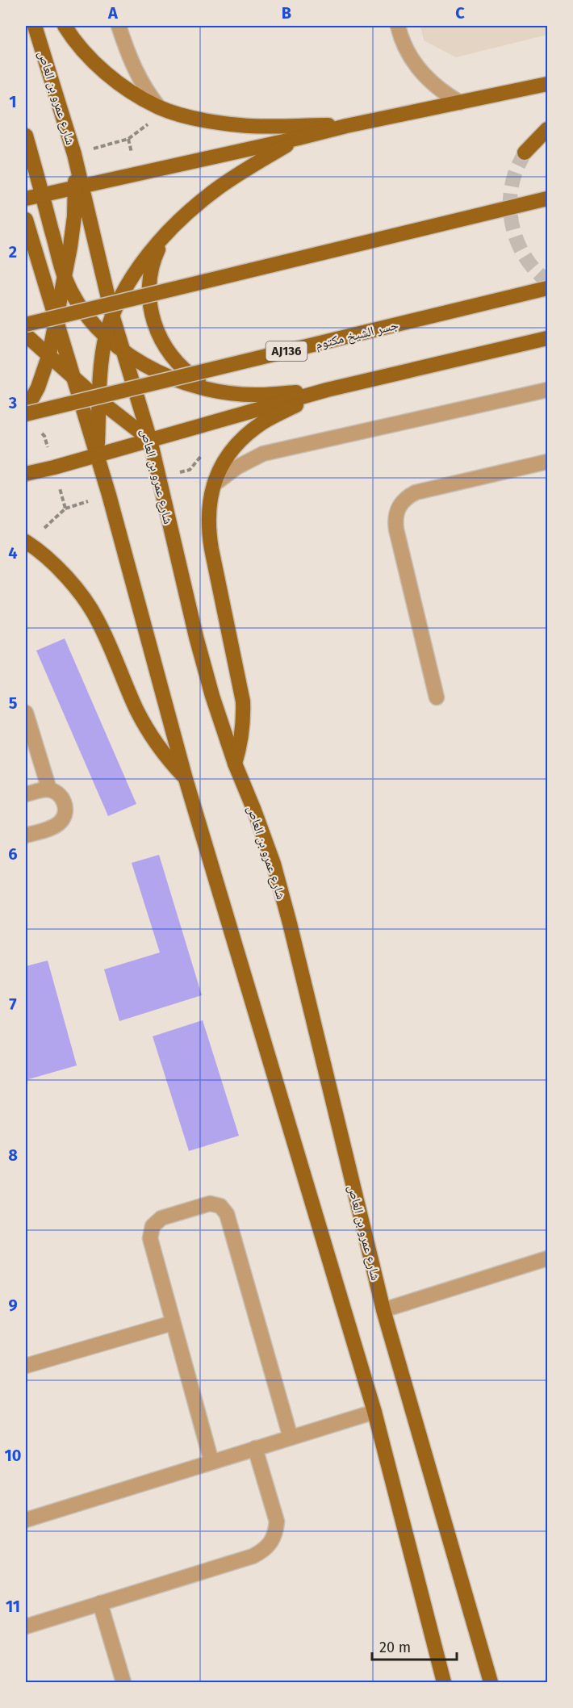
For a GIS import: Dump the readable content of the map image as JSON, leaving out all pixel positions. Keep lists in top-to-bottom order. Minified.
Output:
{"streets":{"main road":["شارع عمرو بن العاص","جسر الشيخ مكتوم","AJ136"]},"scale_bar":"20 m","grid":{"columns":["A","B","C"],"rows":["1","2","3","4","5","6","7","8","9","10","11"]}}
